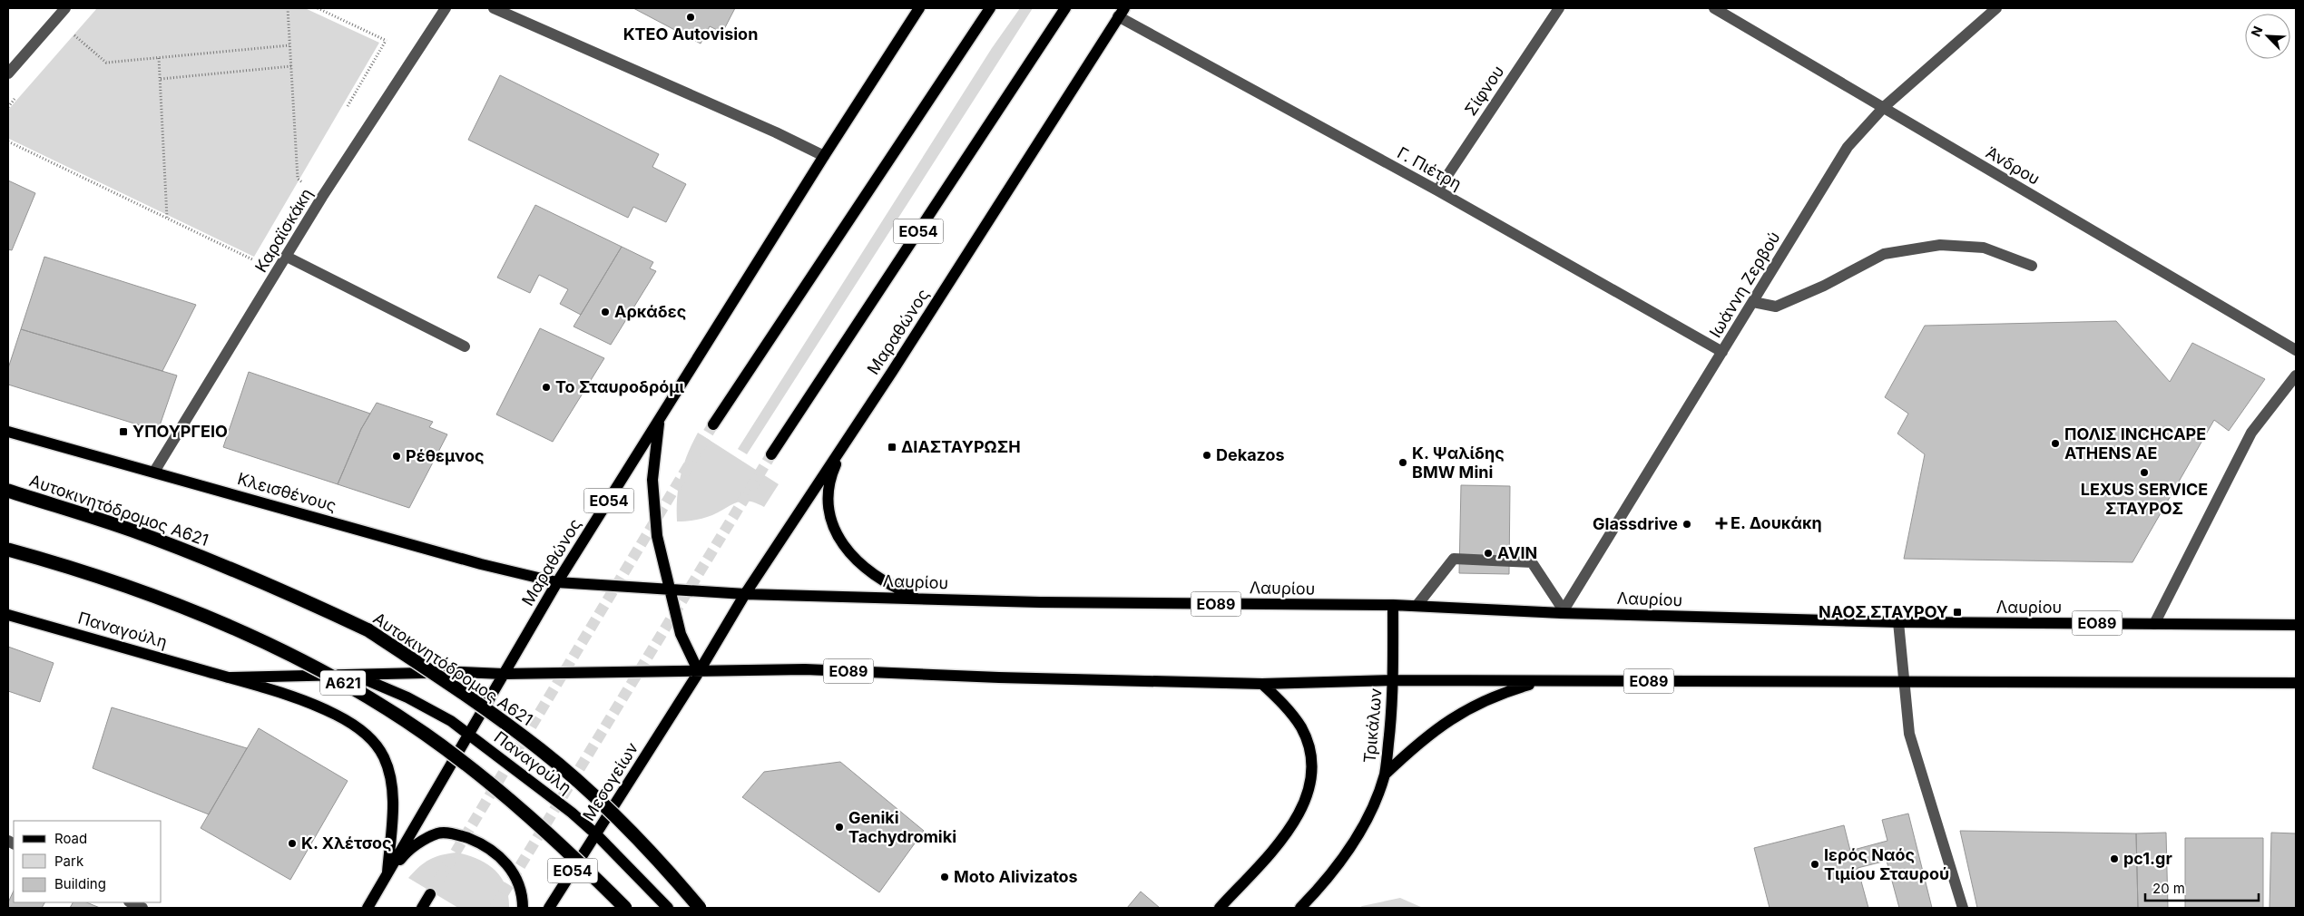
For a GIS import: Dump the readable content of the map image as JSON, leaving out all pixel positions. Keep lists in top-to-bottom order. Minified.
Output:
{"streets":{"highway":["Αυτοκινητόδρομος Α621","Α621"],"main road":["ΕΟ54","Μαραθώνος","Κλεισθένους","Λαυρίου","ΕΟ89","Παναγούλη","Τρικάλων","Μεσογείων"],"street":["Σίφνου","Άνδρου","Γ. Πιέτρη","Καραϊσκάκη","Ιωάννη Ζερβού"]},"crossings":[["Σίφνου","Γ. Πιέτρη"],["Άνδρου","Ιωάννη Ζερβού"],["Γ. Πιέτρη","Ιωάννη Ζερβού"],["Γ. Πιέτρη","Μαραθώνος"],["Καραϊσκάκη","Κλεισθένους"],["ΕΟ54","Μαραθώνος"],["ΕΟ54","ΕΟ89"],["ΕΟ54","Παναγούλη"],["Ιωάννη Ζερβού","Λαυρίου"],["Μαραθώνος","Κλεισθένους"],["Μαραθώνος","Λαυρίου"],["Μαραθώνος","ΕΟ89"],["Μαραθώνος","Μεσογείων"],["Κλεισθένους","Λαυρίου"],["Λαυρίου","Τρικάλων"],["ΕΟ89","Τρικάλων"],["ΕΟ89","Μεσογείων"],["Παναγούλη","Μεσογείων"]],"places":{"other":["ΚΤΕΟ Autovision","Αρκάδες","Το Σταυροδρόμι","ΠΟΛΙΣ INCHCAPE ATHENS ΑΕ","Dekazos","Ρέθεμνος","Κ. Ψαλίδης BMW Mini","LEXUS SERVICE ΣΤΑΥΡΟΣ","Glassdrive","AVIN","Geniki Tachydromiki","Κ. Χλέτσος","pc1.gr","Ιερός Ναός Τιμίου Σταυρού","Moto Alivizatos"],"transit":["ΥΠΟΥΡΓΕΙΟ","ΔΙΑΣΤΑΥΡΩΣΗ","ΝΑΟΣ ΣΤΑΥΡΟΥ"],"health":["Ε. Δουκάκη"]},"legend":["Road","Park","Building"],"scale_bar":"20 m","north":"top left"}
